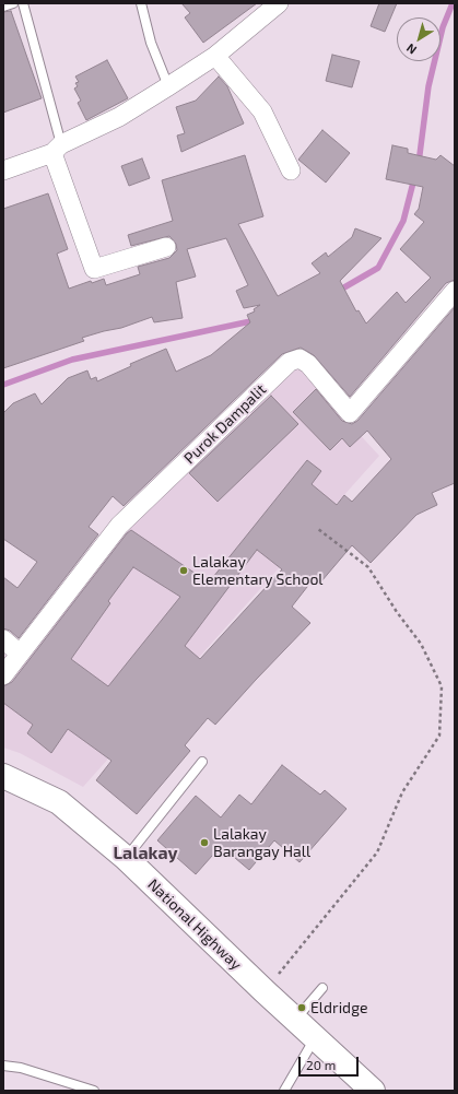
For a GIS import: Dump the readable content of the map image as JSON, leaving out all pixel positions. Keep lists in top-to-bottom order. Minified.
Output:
{"streets":{"main road":["National Highway"],"street":["Purok Dampalit"]},"districts":["Lalakay"],"places":["Lalakay Elementary School","Lalakay Barangay Hall","Eldridge"],"scale_bar":"20 m","north":"bottom left"}
